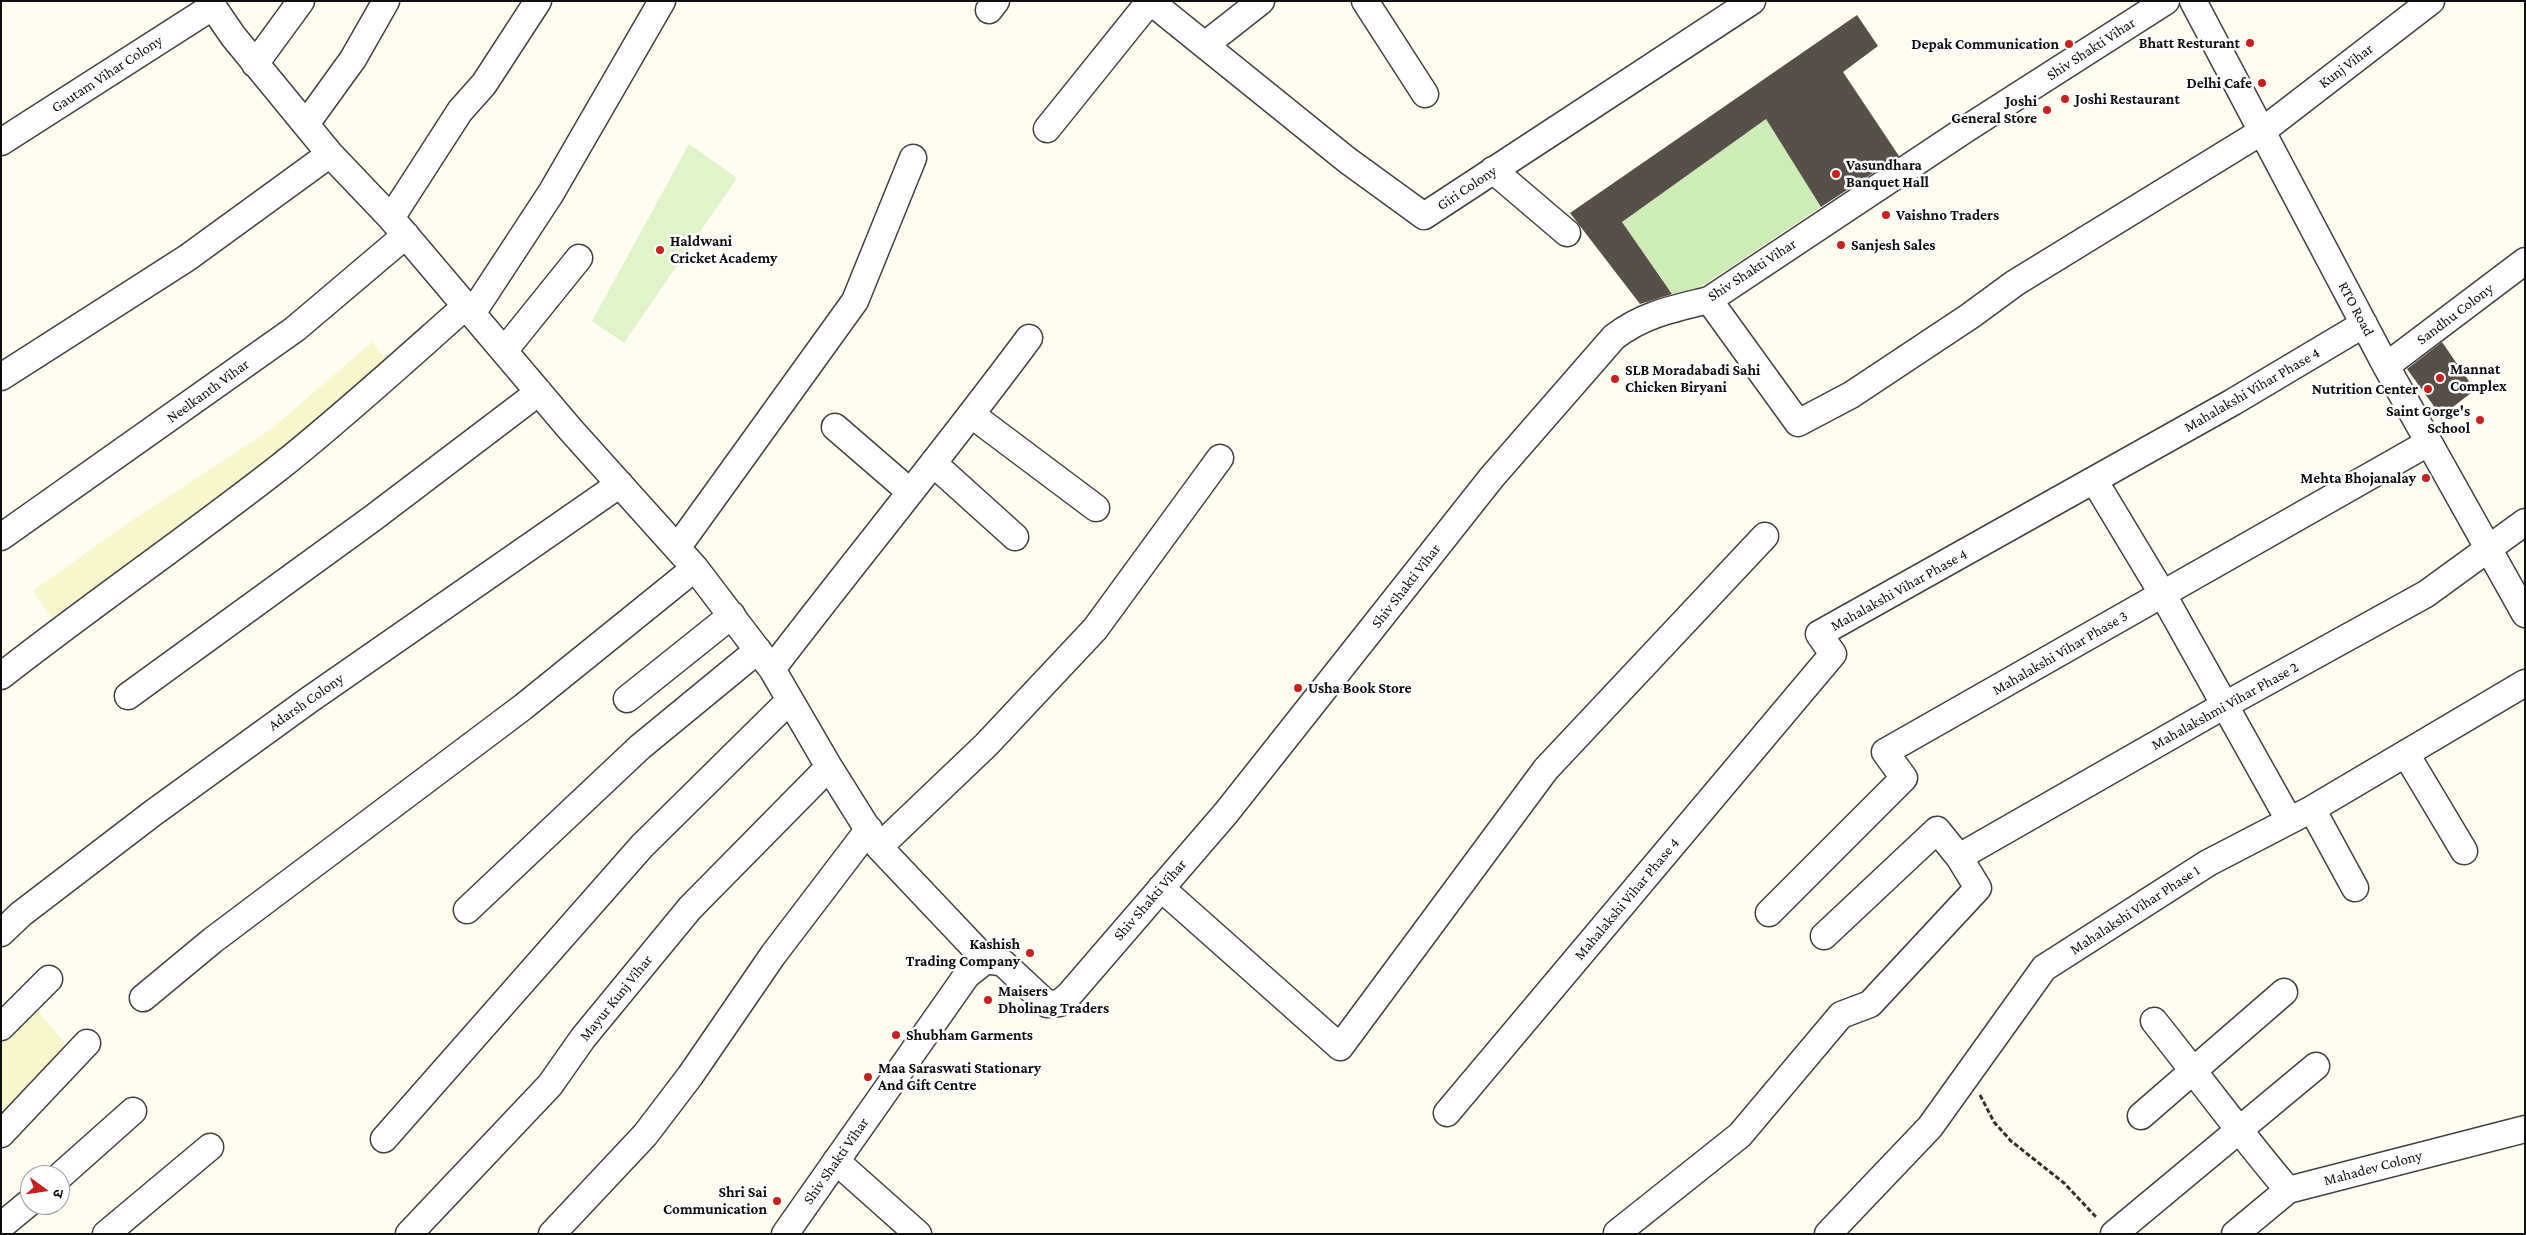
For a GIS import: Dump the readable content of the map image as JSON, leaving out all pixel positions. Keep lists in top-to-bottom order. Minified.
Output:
{"streets":{"street":["Shiv Shakti Vihar","Kunj Vihar","Gautam Vihar Colony","Giri Colony","RTO Road","Sandhu Colony","Mahalakshi Vihar Phase 4","Neelkanth Vihar","Mahalakshi Vihar Phase 3","Adarsh Colony","Mahalakshmi Vihar Phase 2","Mahalakshi Vihar Phase 1","Mayur Kunj Vihar","Mahadev Colony"]},"crossings":[["Shiv Shakti Vihar","Kunj Vihar"],["Kunj Vihar","RTO Road"],["RTO Road","Sandhu Colony"],["RTO Road","Mahalakshi Vihar Phase 4"],["RTO Road","Mahalakshi Vihar Phase 3"],["RTO Road","Mahalakshmi Vihar Phase 2"]],"places":["Bhatt Resturant","Depak Communication","Delhi Cafe","Joshi Restaurant","Joshi General Store","Vasundhara Banquet Hall","Vaishno Traders","Sanjesh Sales","Haldwani Cricket Academy","Mannat Complex","SLB Moradabadi Sahi Chicken Biryani","Nutrition Center","Saint Gorge's School","Mehta Bhojanalay","Usha Book Store","Kashish Trading Company","Maisers Dholinag Traders","Shubham Garments","Maa Saraswati Stationary And Gift Centre","Shri Sai Communication"],"north":"right"}
